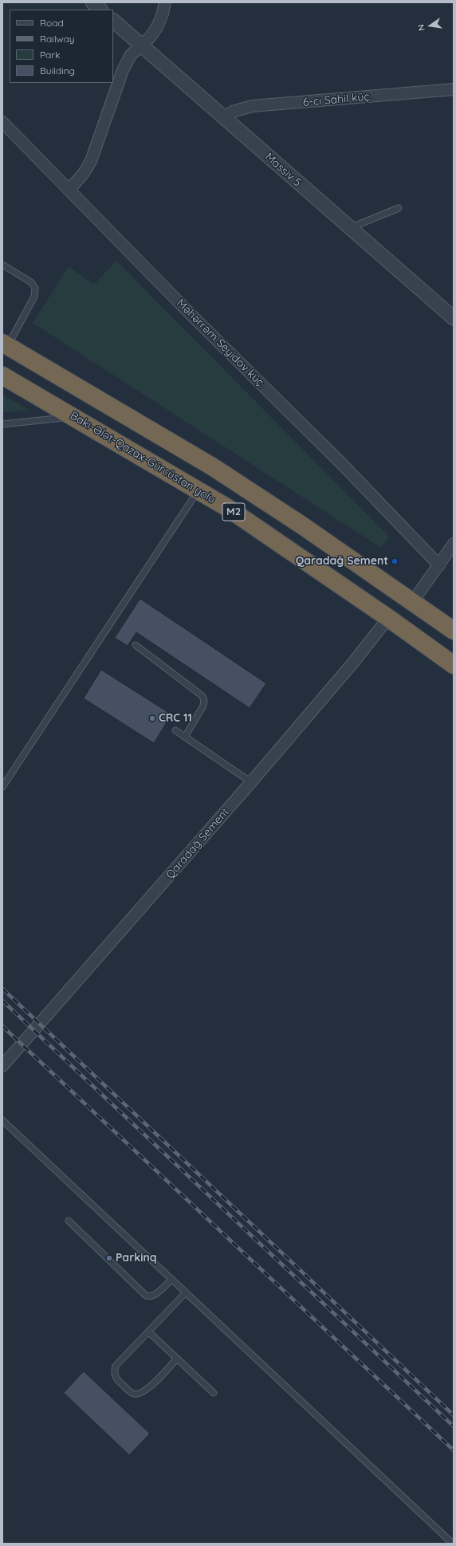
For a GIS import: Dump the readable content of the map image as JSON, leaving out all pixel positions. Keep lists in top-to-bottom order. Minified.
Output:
{"streets":{"highway":["Bakı-Ələt-Qazax-Gürcüstan yolu","M2"],"street":["6-cı Sahil küç.","Massiv 5","Məhərrəm Seyidov küç.","Qaradağ Sement"]},"crossings":[["6-cı Sahil küç.","Massiv 5"],["Bakı-Ələt-Qazax-Gürcüstan yolu","Qaradağ Sement"]],"places":["Qaradağ Sement","CRC 11","Parkinq"],"legend":["Road","Railway","Park","Building"],"north":"left"}
